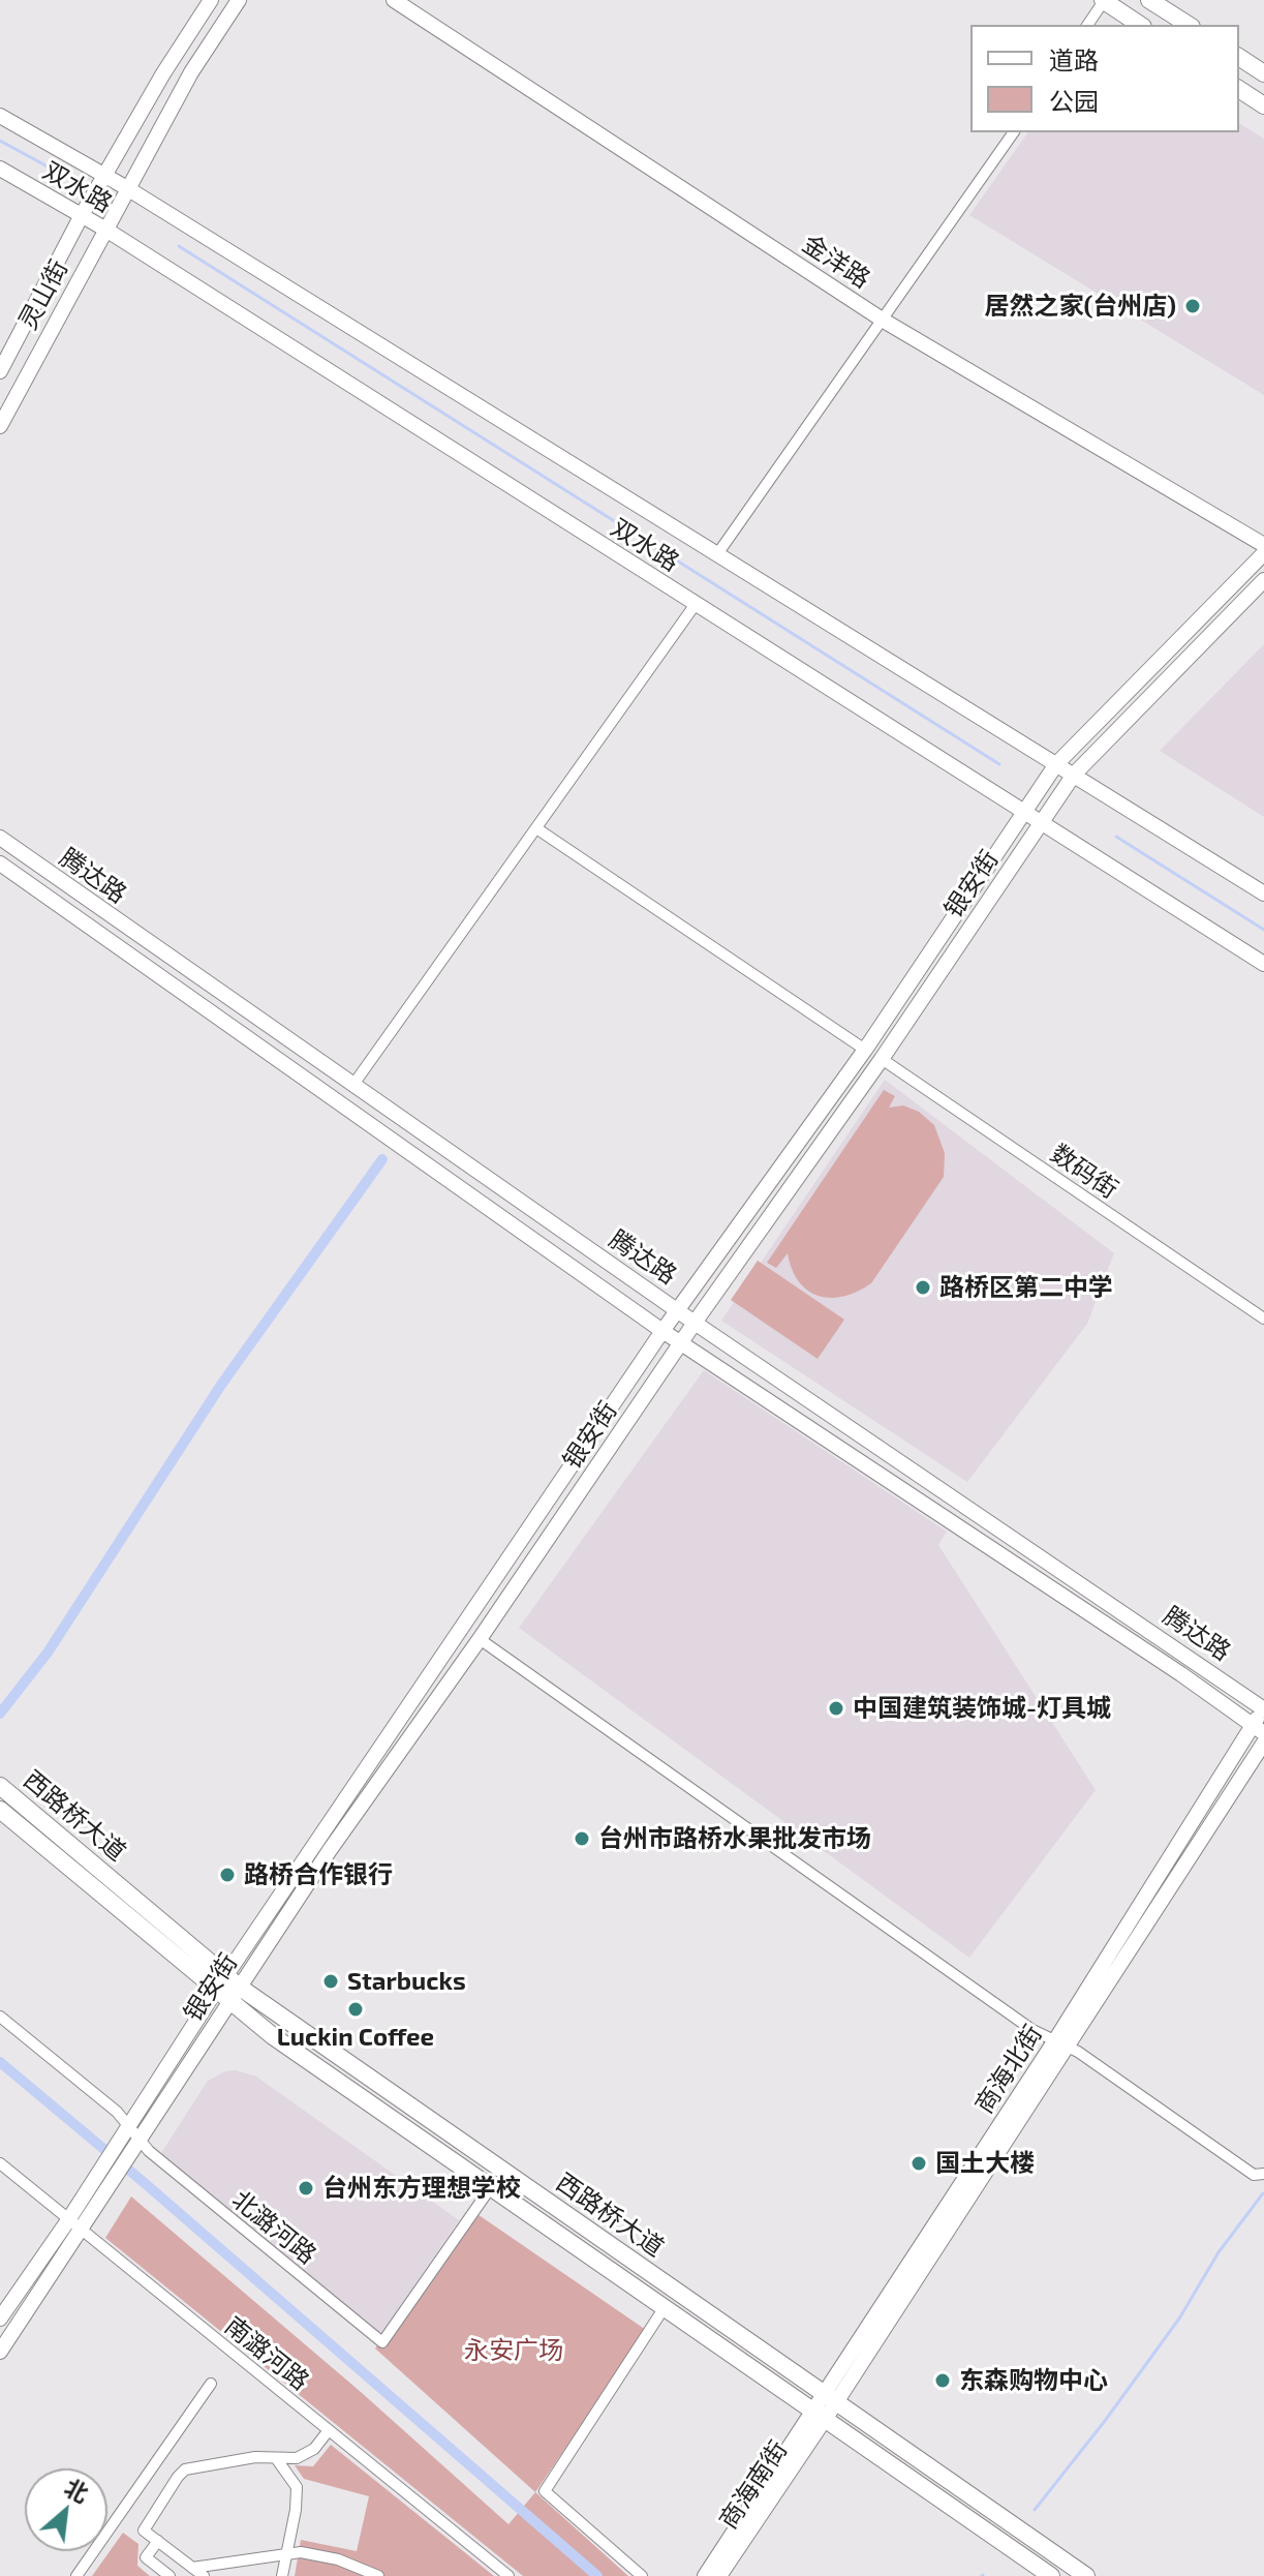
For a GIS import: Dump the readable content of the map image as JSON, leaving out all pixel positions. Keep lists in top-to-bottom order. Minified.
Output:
{"streets":{"main road":["双水路","金洋路","灵山街","腾达路","银安街","西路桥大道","商海北街","商海南街"],"street":["数码街","北潞河路","南潞河路"]},"crossings":[["双水路","灵山街"],["双水路","银安街"],["腾达路","银安街"],["腾达路","商海北街"],["银安街","数码街"],["银安街","西路桥大道"],["银安街","北潞河路"],["银安街","南潞河路"],["西路桥大道","商海北街"],["西路桥大道","北潞河路"],["西路桥大道","商海南街"],["商海北街","商海南街"]],"parks":["永安广场"],"places":["居然之家(台州店)","路桥区第二中学","中国建筑装饰城-灯具城","台州市路桥水果批发市场","路桥合作银行","Starbucks","Luckin Coffee","国土大楼","台州东方理想学校","东森购物中心"],"legend":["道路","公园"],"north":"top right"}
